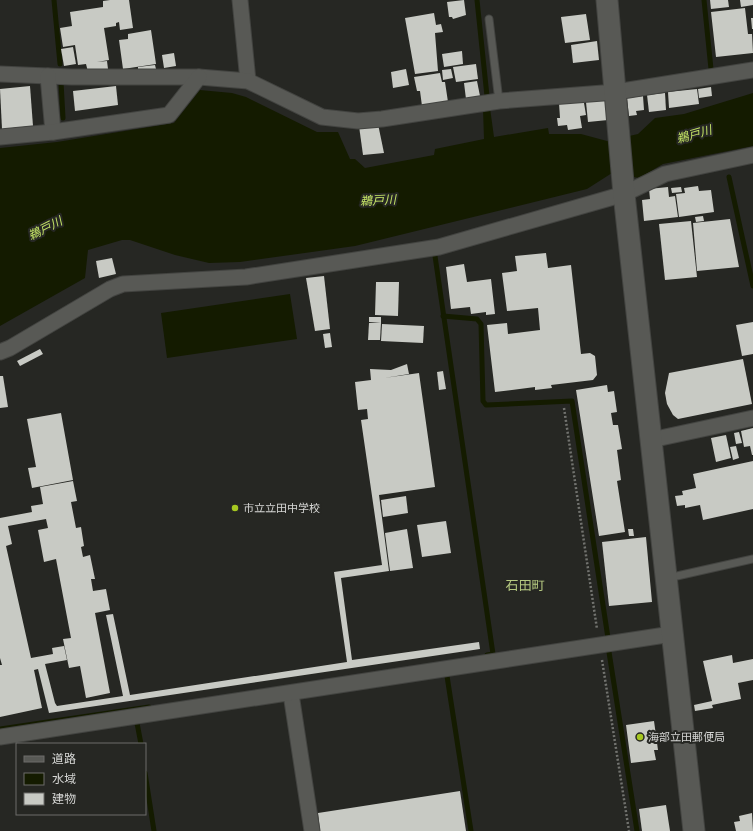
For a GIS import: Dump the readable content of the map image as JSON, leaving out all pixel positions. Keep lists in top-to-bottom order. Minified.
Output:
{"districts":["石田町"],"water":["鵜戸川"],"places":["市立立田中学校","海部立田郵便局"],"legend":["道路","水域","建物"]}
